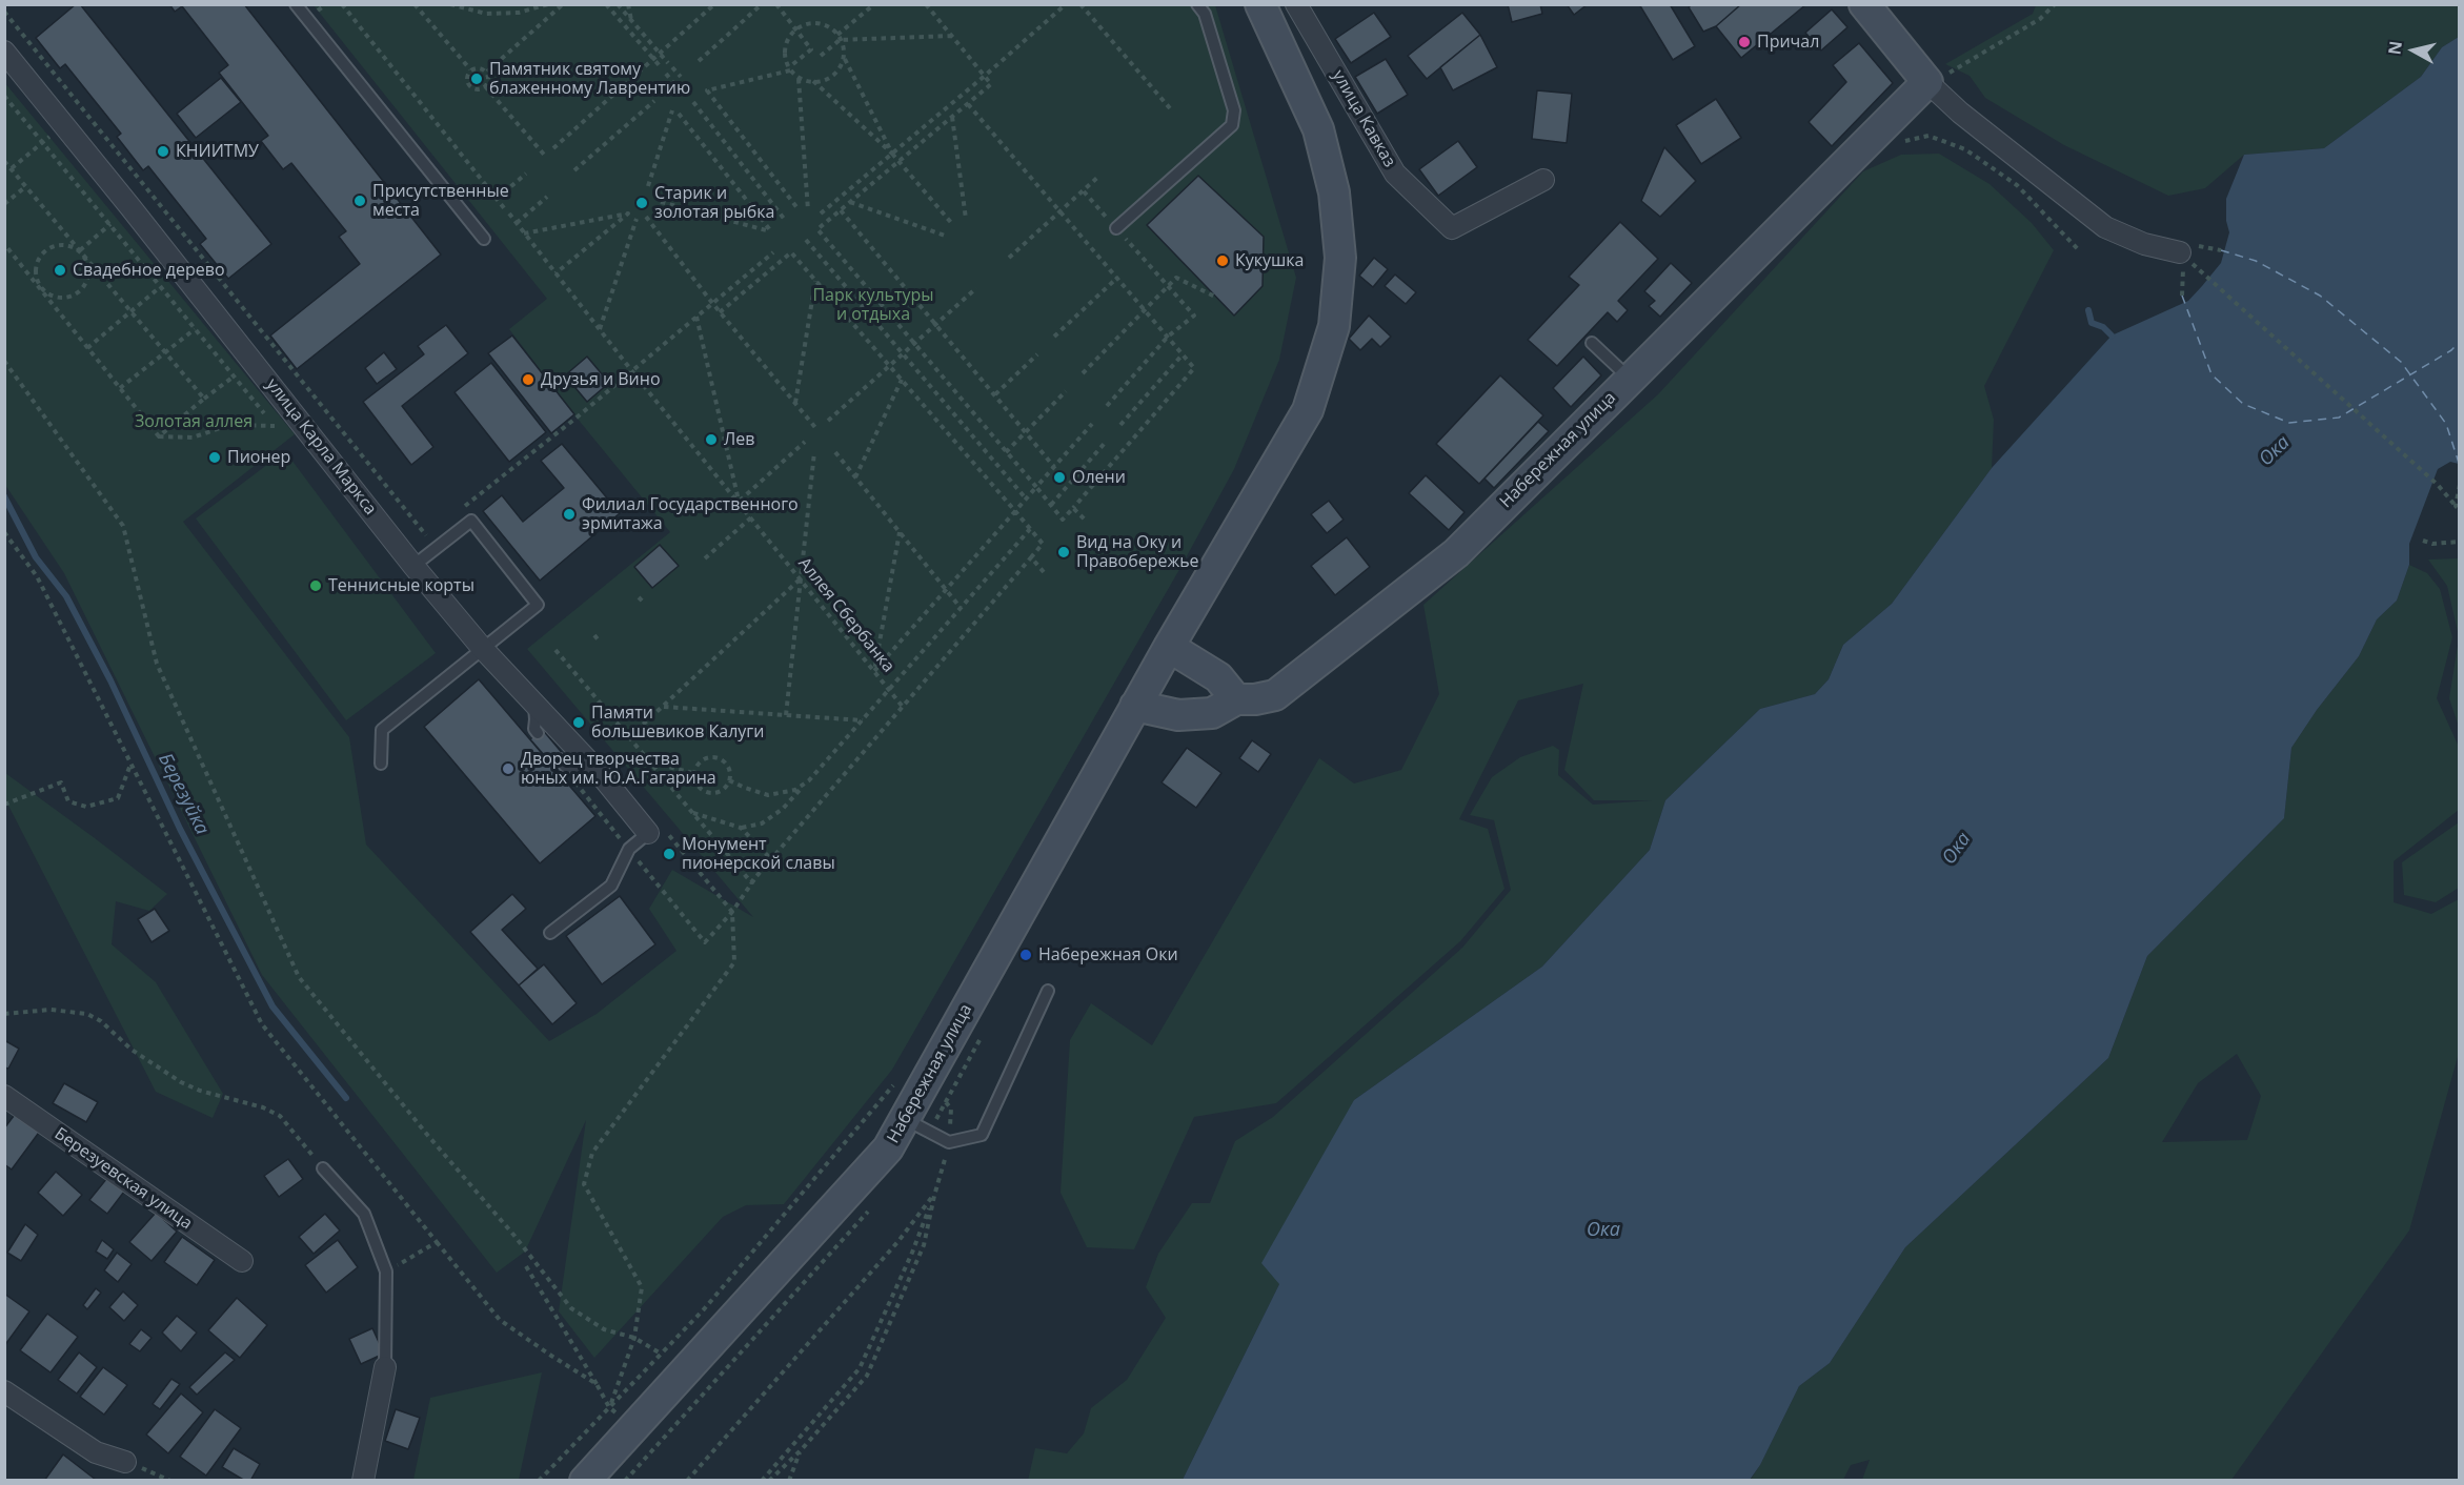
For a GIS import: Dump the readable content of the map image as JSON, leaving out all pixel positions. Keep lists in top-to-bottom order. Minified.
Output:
{"streets":{"main road":["Набережная улица"],"street":["улица Кавказ","улица Карла Маркса","Березуевская улица"],"path":["Аллея Сбербанка"]},"water":["Ока","Березуйка"],"parks":["Парк культуры и отдыха","Золотая аллея"],"places":["Причал","Памятник святому блаженному Лаврентию","КНИИТМУ","Присутственные места","Старик и золотая рыбка","Кукушка","Свадебное дерево","Друзья и Вино","Лев","Пионер","Олени","Филиал Государственного эрмитажа","Вид на Оку и Правобережье","Теннисные корты","Памяти большевиков Калуги","Дворец творчества юных им. Ю.А.Гагарина","Монумент пионерской славы","Набережная Оки"],"north":"left"}
